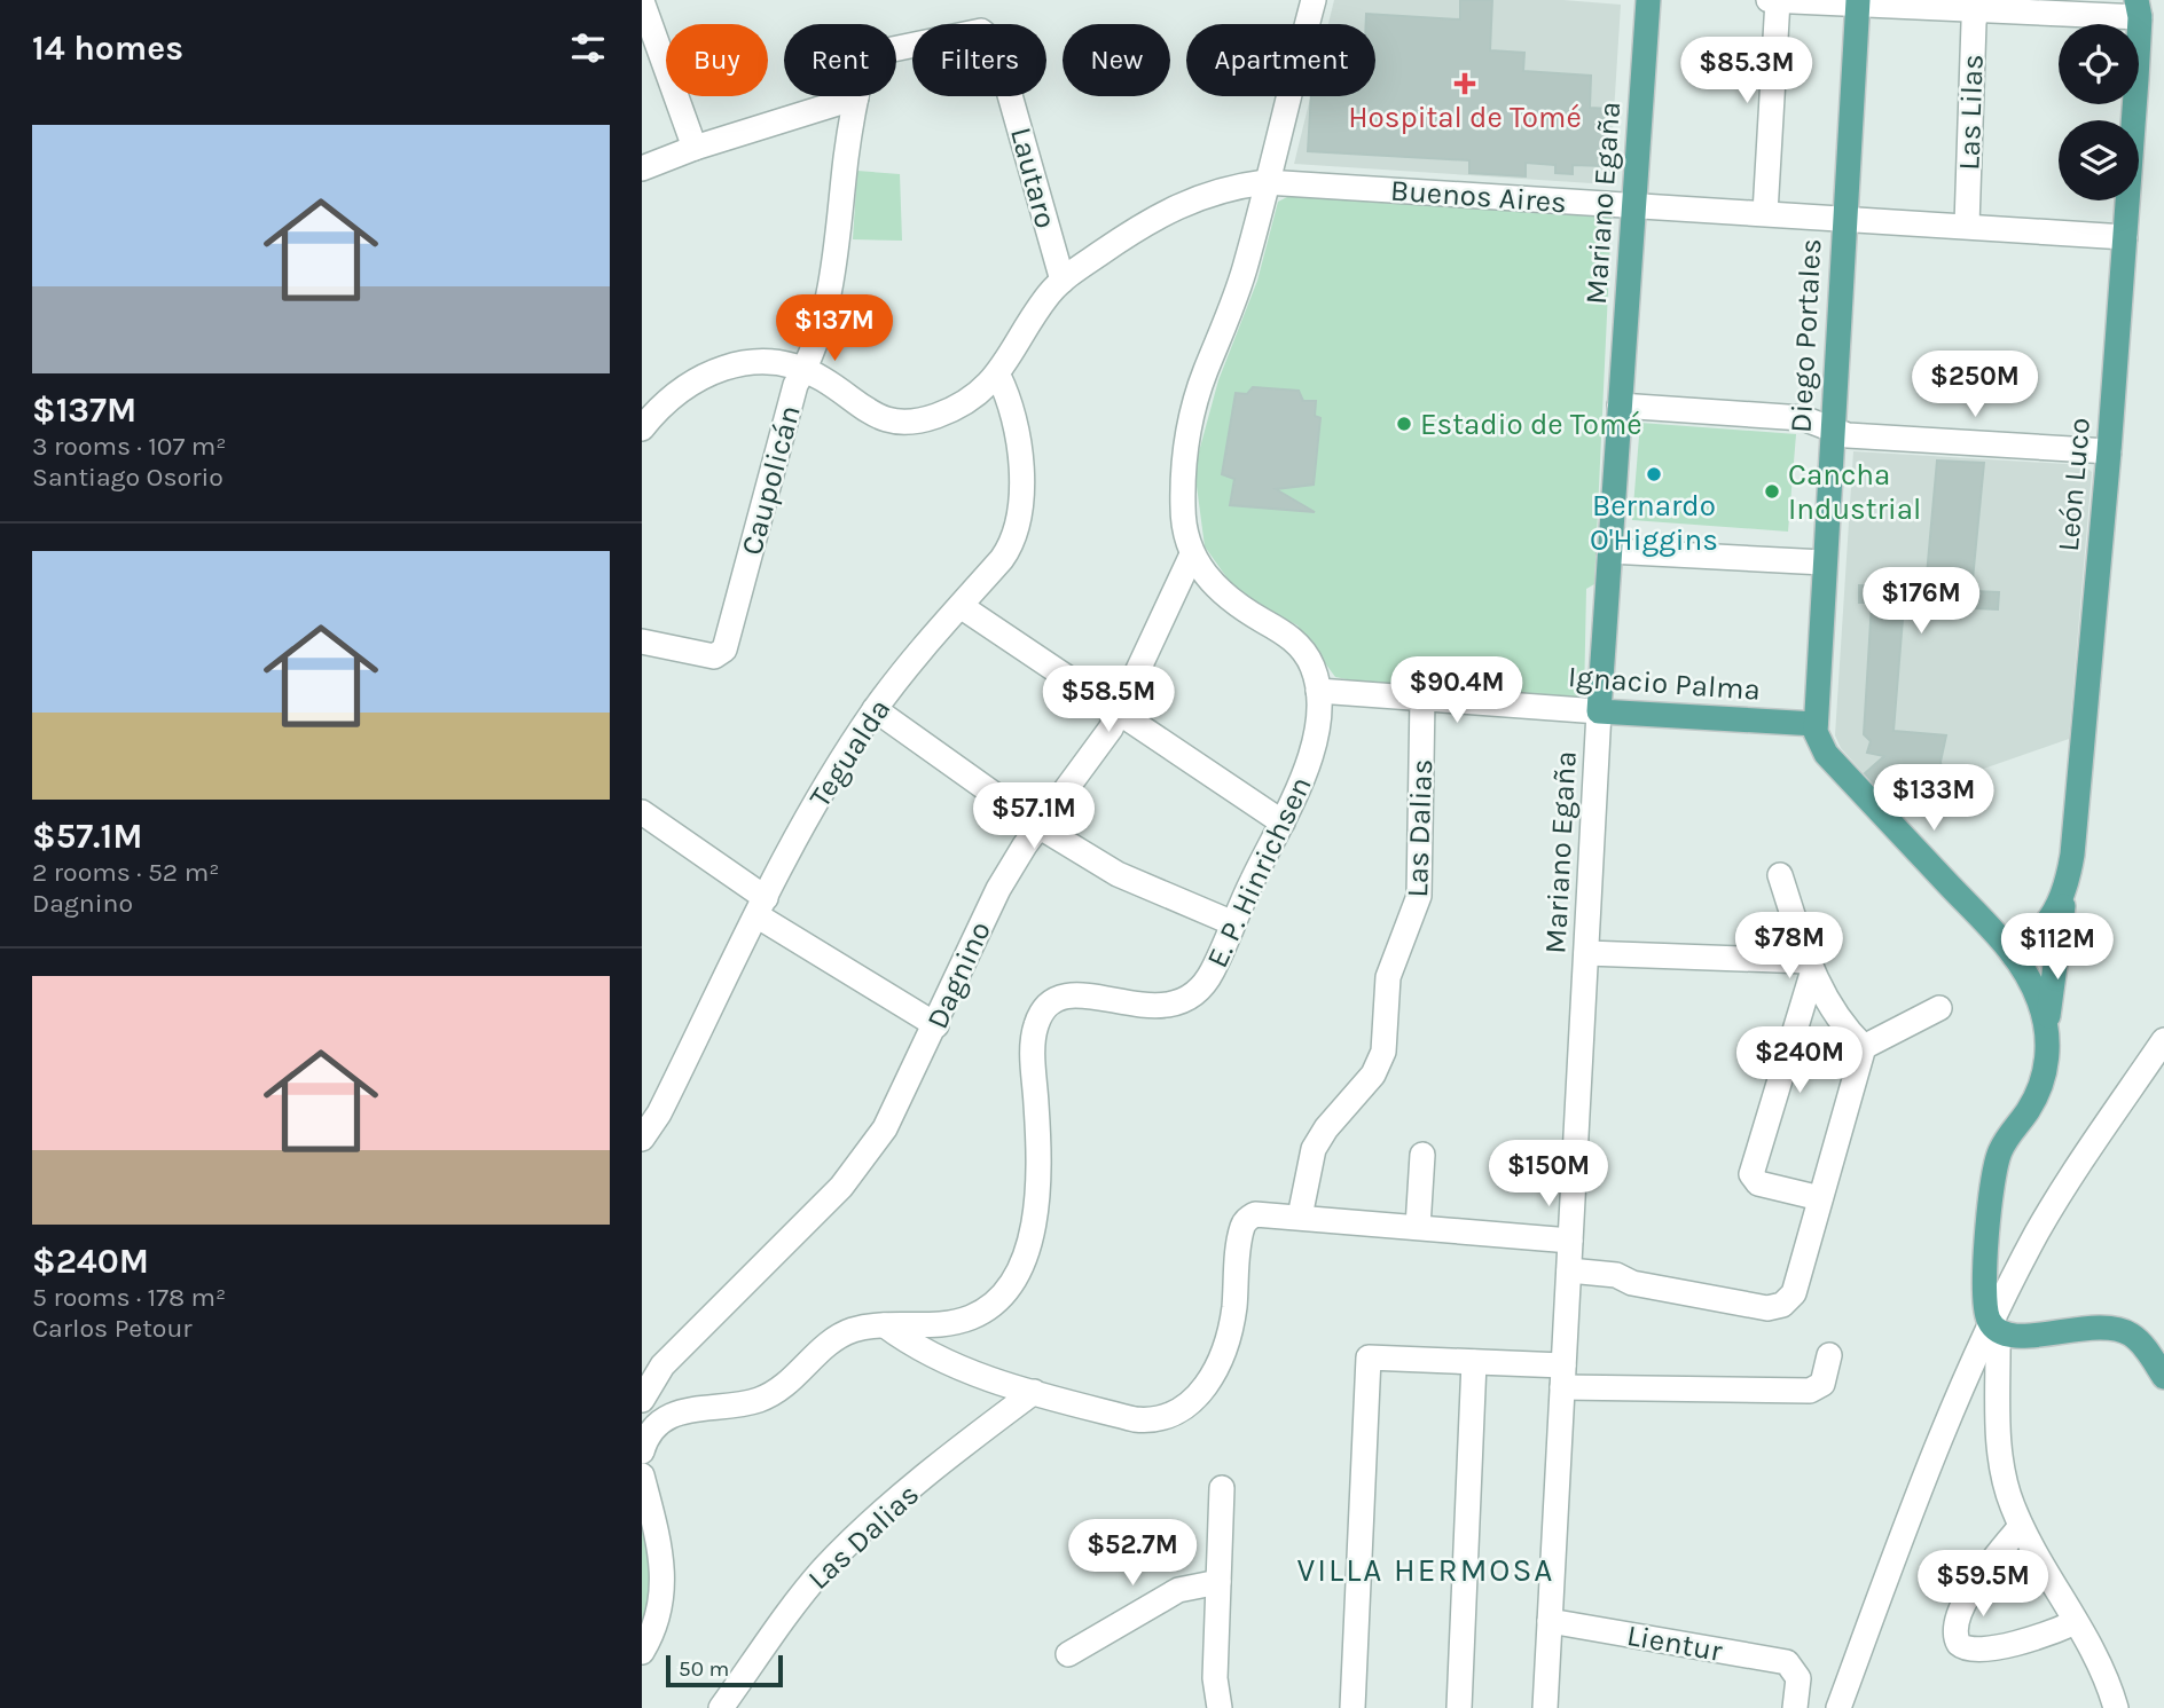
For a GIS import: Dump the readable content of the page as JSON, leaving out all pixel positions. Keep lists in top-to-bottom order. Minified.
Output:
{"streets":{"main road":["Mariano Egaña","Diego Portales","León Luco","Ignacio Palma"],"street":["Las Lilas","Lautaro","Buenos Aires","Caupolicán","Tegualda","Las Dalias","E. P. Hinrichsen","Dagnino","Lientur"]},"crossings":[["Las Lilas","Buenos Aires"],["Lautaro","Buenos Aires"],["Buenos Aires","Mariano Egaña"],["Buenos Aires","Diego Portales"],["Buenos Aires","León Luco"],["Buenos Aires","Tegualda"],["Mariano Egaña","Ignacio Palma"],["Mariano Egaña","Lientur"],["Diego Portales","Ignacio Palma"],["Ignacio Palma","Las Dalias"],["Ignacio Palma","E. P. Hinrichsen"]],"districts":["VILLA HERMOSA"],"places":{"health":["Hospital de Tomé"],"other":["Estadio de Tomé","Bernardo O'Higgins","Cancha Industrial"]},"scale_bar":"50 m","page":{"heading":"14 homes","chip":["Buy","Rent","Filters","New","Apartment"],"price":["$85.3M","$137M","$250M","$176M","$90.4M","$58.5M","$133M","$57.1M","$78M","$112M","$240M","$150M","$52.7M","$59.5M"],"list":[{"name":"$137M","note":"3 rooms · 107 m² · Santiago Osorio"},{"name":"$57.1M","note":"2 rooms · 52 m² · Dagnino"},{"name":"$240M","note":"5 rooms · 178 m² · Carlos Petour"}],"scale":"50 m"}}
